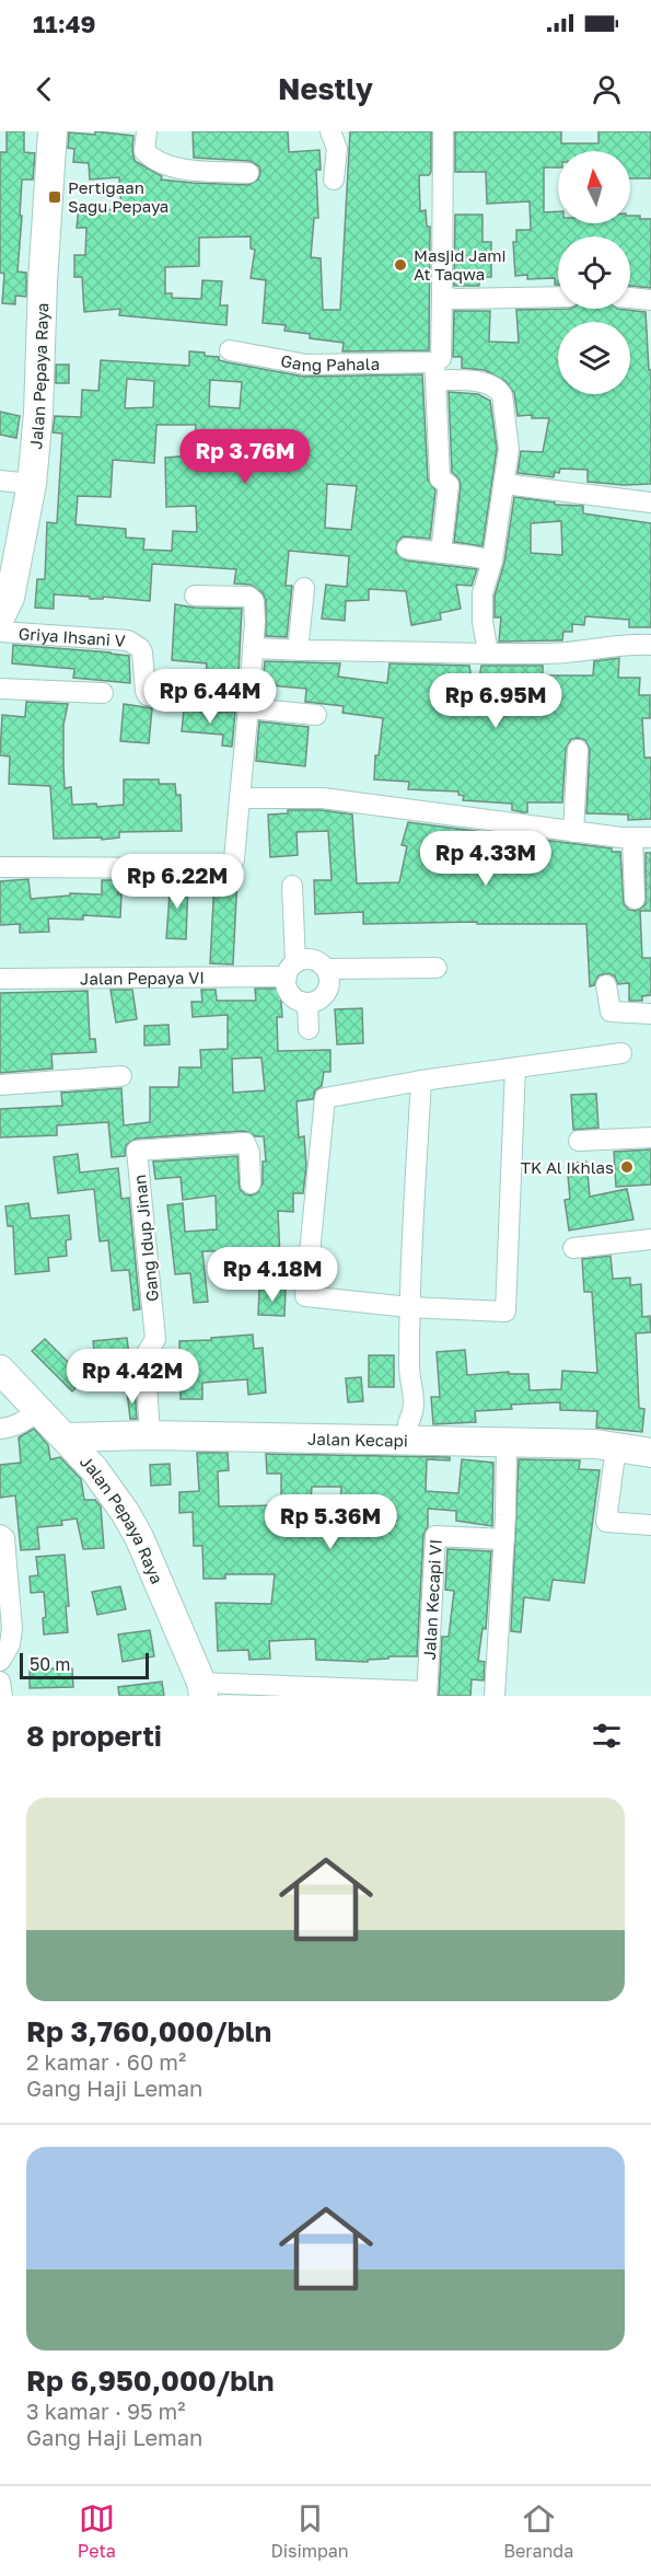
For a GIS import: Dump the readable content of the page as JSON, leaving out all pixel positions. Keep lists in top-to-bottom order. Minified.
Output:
{"streets":{"street":["Gang Pahala","Jalan Pepaya Raya","Griya Ihsani V","Jalan Pepaya VI","Gang Idup Jinan","Jalan Kecapi","Jalan Kecapi VI"]},"crossings":[["Jalan Pepaya Raya","Jalan Kecapi"],["Jalan Pepaya Raya","Jalan Kecapi VI"],["Gang Idup Jinan","Jalan Kecapi"]],"places":{"transit":["Pertigaan Sagu Pepaya"],"other":["Masjid Jami At Taqwa","TK Al Ikhlas"]},"scale_bar":"50 m","north":"top","page":{"status":"11:49","header":"Nestly","price":["Rp 3.76M","Rp 6.44M","Rp 6.95M","Rp 4.33M","Rp 6.22M","Rp 4.18M","Rp 4.42M","Rp 5.36M"],"scale":"50 m","heading":"8 properti","list":[{"name":"Rp 3,760,000/bln","note":"2 kamar · 60 m² · Gang Haji Leman"},{"name":"Rp 6,950,000/bln","note":"3 kamar · 95 m² · Gang Haji Leman"}],"tabs":["Peta","Disimpan","Beranda"]}}
